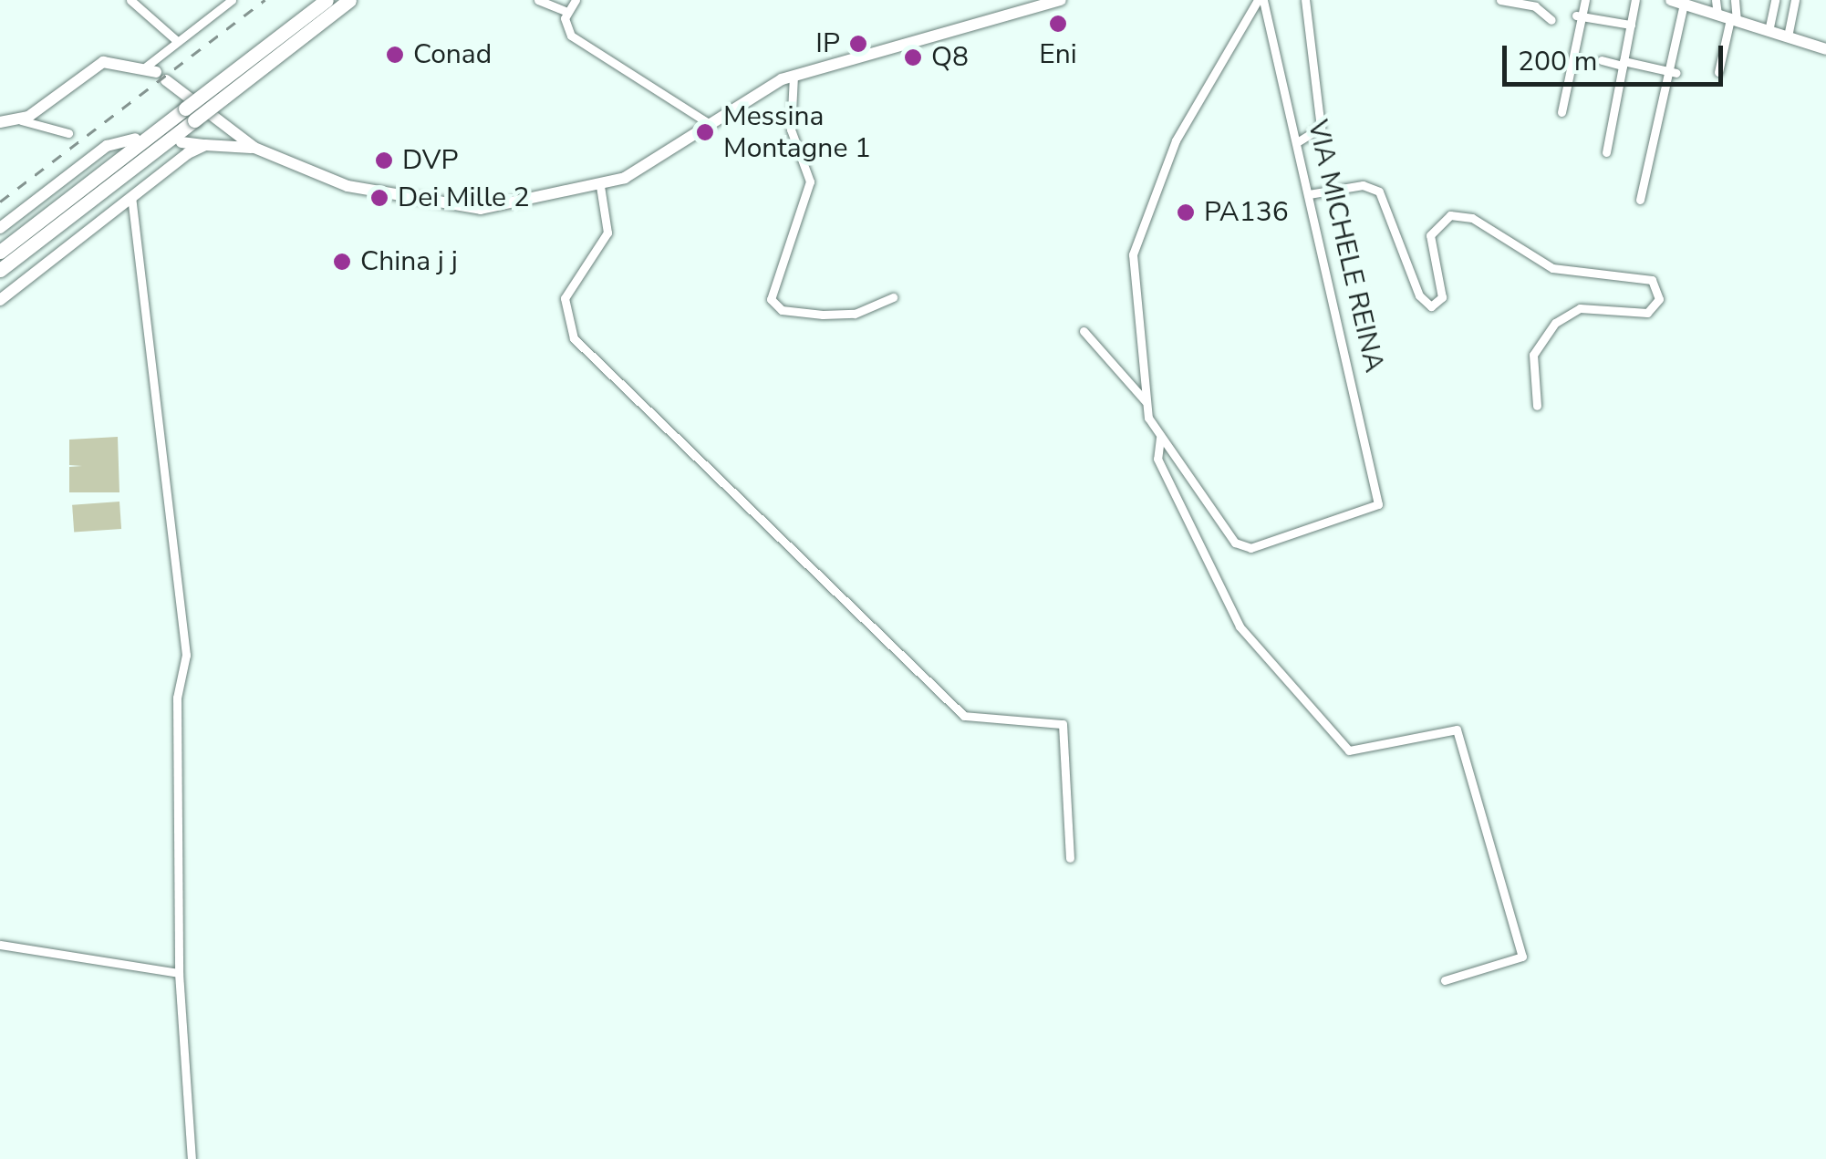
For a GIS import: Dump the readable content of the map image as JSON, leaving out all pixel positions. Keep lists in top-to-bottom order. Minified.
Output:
{"streets":{"street":["VIA MICHELE REINA"]},"places":["Eni","IP","Conad","Q8","Messina Montagne 1","DVP","Dei Mille 2","PA136","China j j"],"scale_bar":"200 m"}
